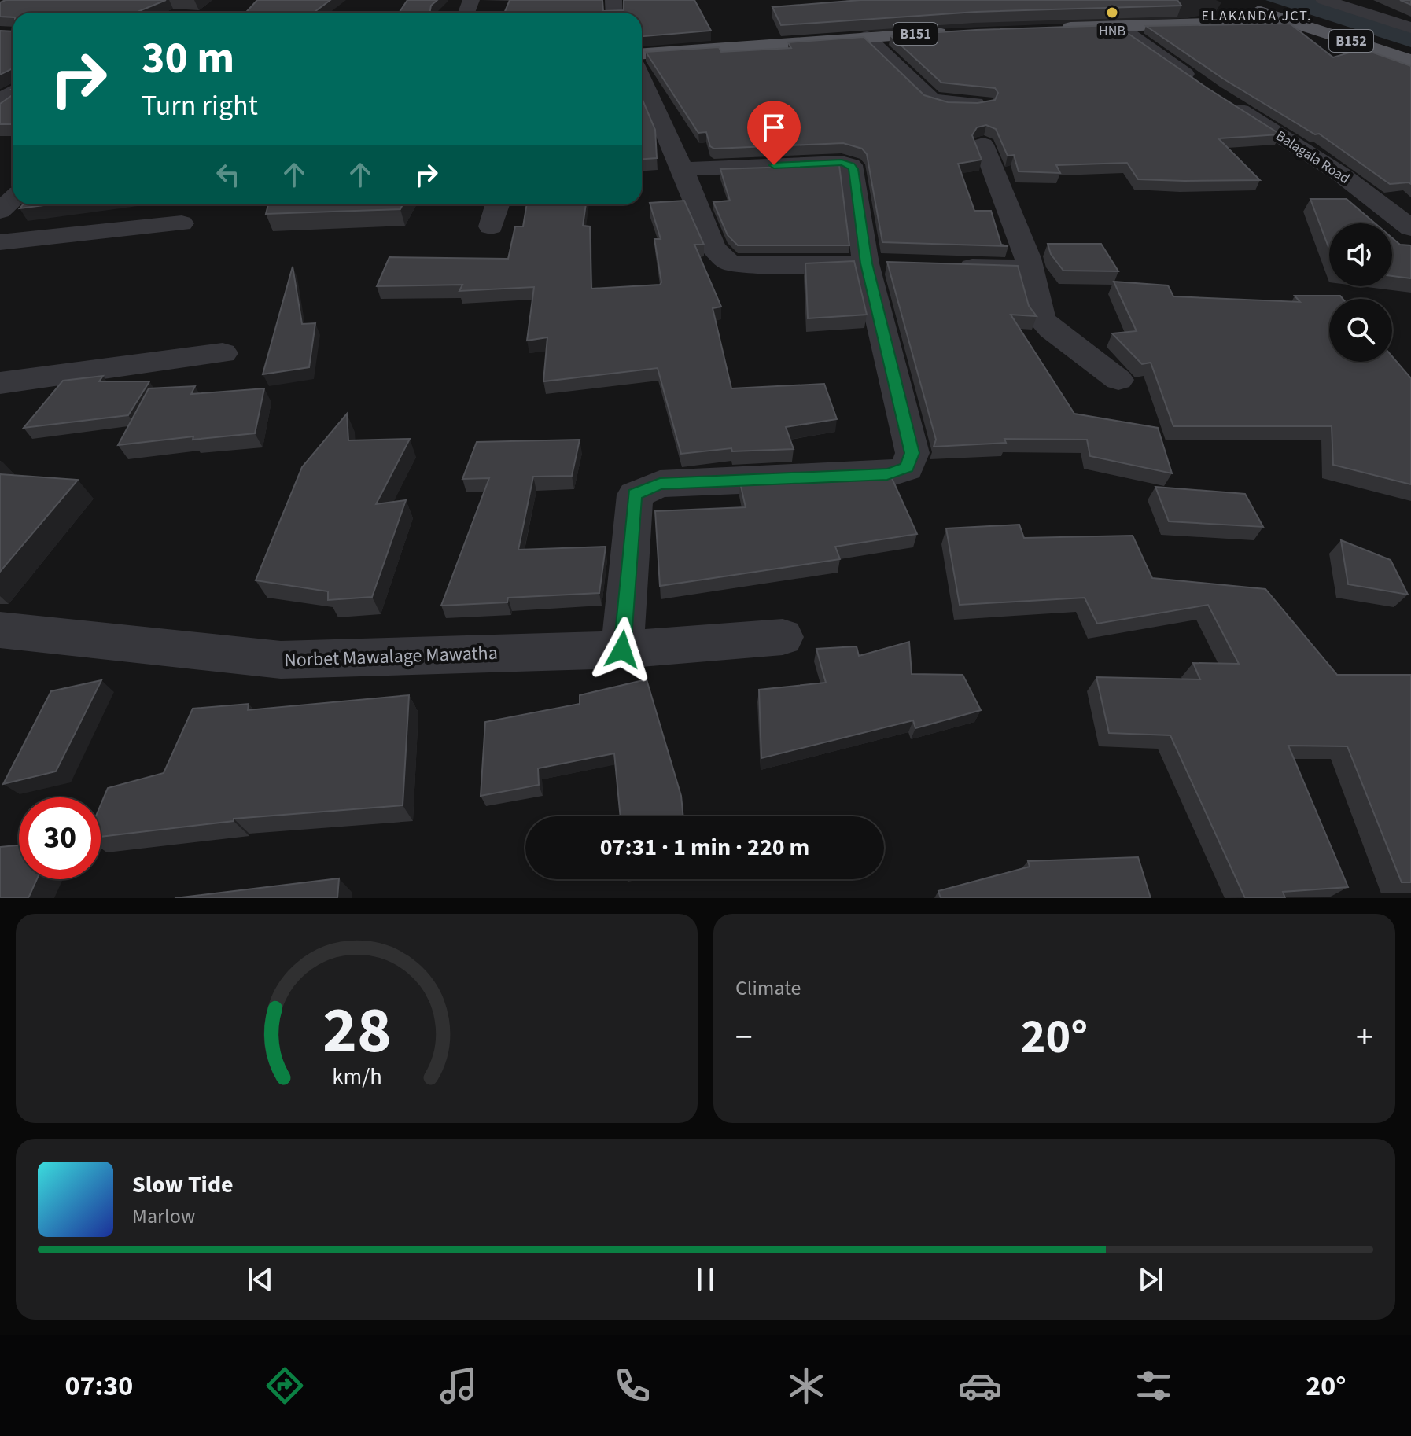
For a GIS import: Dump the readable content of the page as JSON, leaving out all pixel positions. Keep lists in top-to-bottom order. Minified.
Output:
{"streets":{"main road":["B151","B152"],"street":["Balagala Road","Norbet Mawalage Mawatha"]},"districts":["ELAKANDA JCT."],"places":["HNB"],"page":{"turn":["30 m","Turn right"],"limit":"30","trip":"07:31 · 1 min · 220 m","tile":"Climate","heat":["−","20°","+"],"song":["Slow Tide","Marlow"],"tabs":["07:30","20°"],"gauge":["28","km/h"]}}
